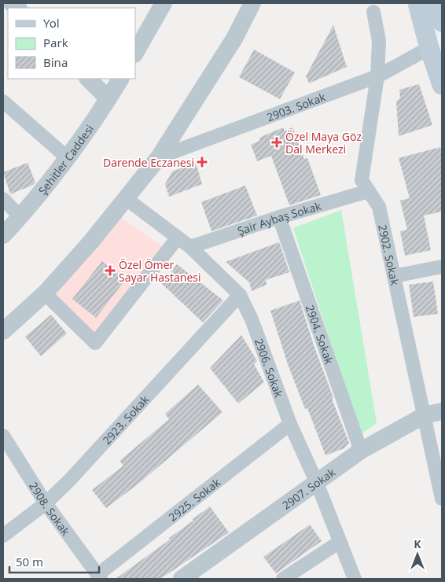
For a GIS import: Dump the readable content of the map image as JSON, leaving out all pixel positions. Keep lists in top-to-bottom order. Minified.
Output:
{"streets":{"street":["2903. Sokak","Şehitler Caddesi","Şair Aybaş Sokak","2902. Sokak","2904. Sokak","2906. Sokak","2923. Sokak","2907. Sokak","2925. Sokak","2908. Sokak"]},"crossings":[["2903. Sokak","2902. Sokak"],["Şair Aybaş Sokak","2902. Sokak"],["Şair Aybaş Sokak","2904. Sokak"],["Şair Aybaş Sokak","2906. Sokak"],["2902. Sokak","2907. Sokak"],["2904. Sokak","2907. Sokak"],["2906. Sokak","2923. Sokak"],["2906. Sokak","2907. Sokak"],["2906. Sokak","2925. Sokak"],["2923. Sokak","2908. Sokak"],["2925. Sokak","2908. Sokak"]],"places":{"health":["Özel Maya Göz Dal Merkezi","Darende Eczanesi","Özel Ömer Sayar Hastanesi"]},"legend":["Yol","Park","Bina"],"scale_bar":"50 m","north":"top"}
